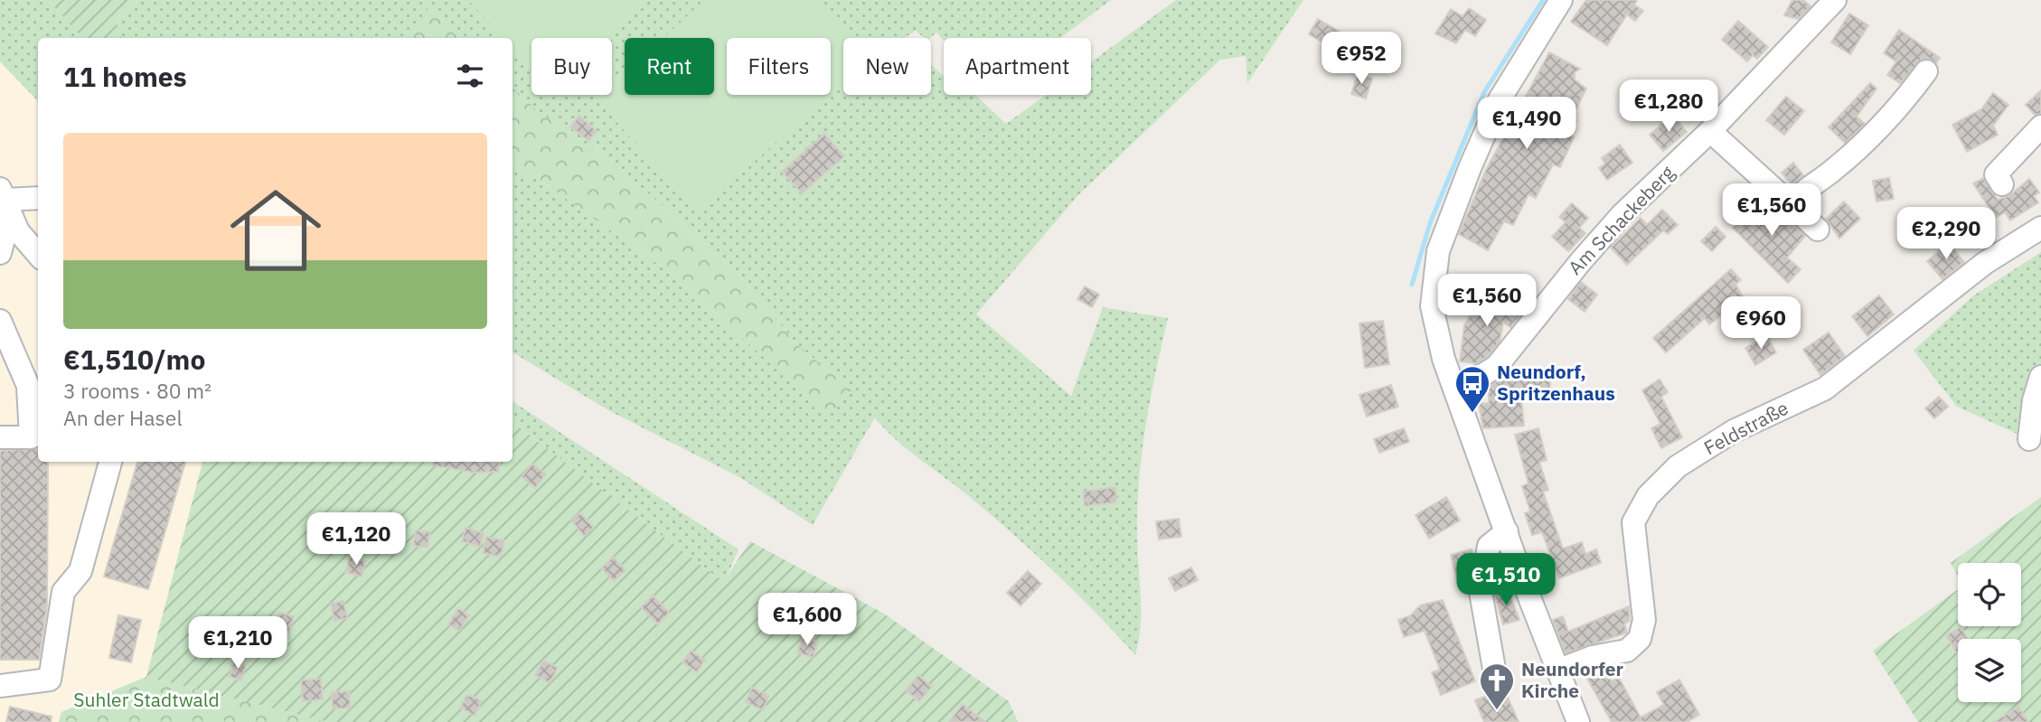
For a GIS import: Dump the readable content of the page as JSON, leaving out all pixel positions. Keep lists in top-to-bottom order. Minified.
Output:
{"streets":{"street":["Am Schackeberg","Feldstraße"]},"parks":["Suhler Stadtwald"],"places":{"bus stop":["Neundorf, Spritzenhaus"],"church":["Neundorfer Kirche"]},"page":{"price":["€952","€1,280","€1,490","€1,560","€2,290","€1,560","€960","€1,120","€1,510","€1,600","€1,210"],"chip":["Buy","Rent","Filters","New","Apartment"],"heading":"11 homes","list":[{"name":"€1,510/mo","note":"3 rooms · 80 m² · An der Hasel"}]}}
